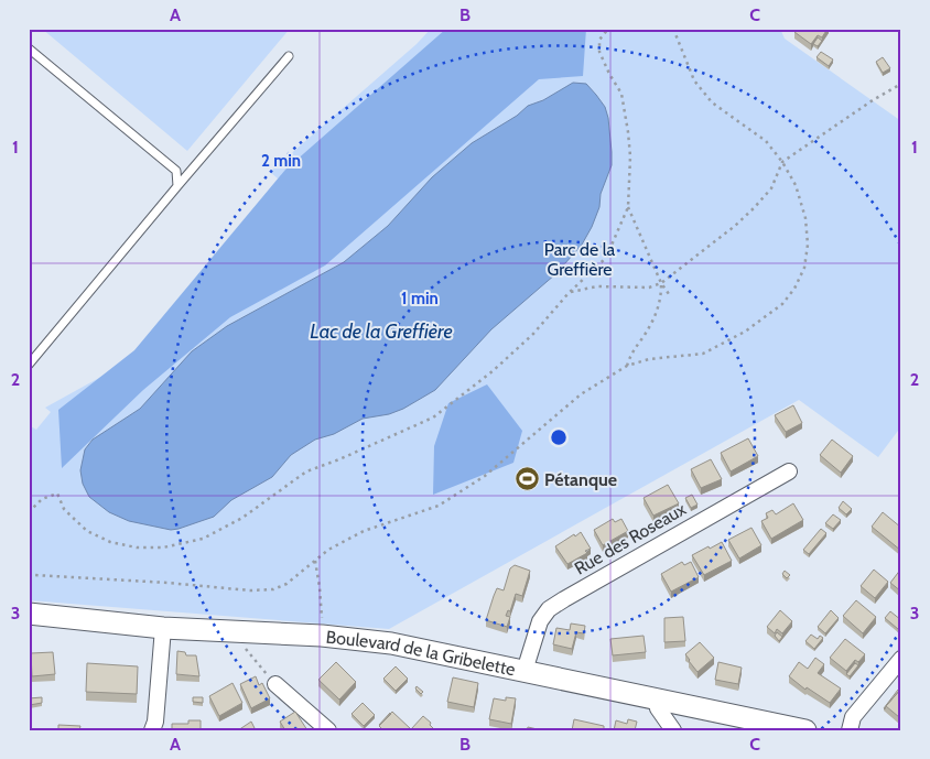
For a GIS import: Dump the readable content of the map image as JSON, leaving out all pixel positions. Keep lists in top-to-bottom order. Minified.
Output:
{"streets":{"main road":["Boulevard de la Gribelette"],"street":["Rue des Roseaux"]},"crossings":[["Rue des Roseaux","Boulevard de la Gribelette"]],"water":["Lac de la Greffière"],"parks":["Parc de la Greffière"],"places":{"sports":["Pétanque"]},"grid":{"columns":["A","B","C"],"rows":["1","2","3"]},"rings":["2 min","1 min"]}
